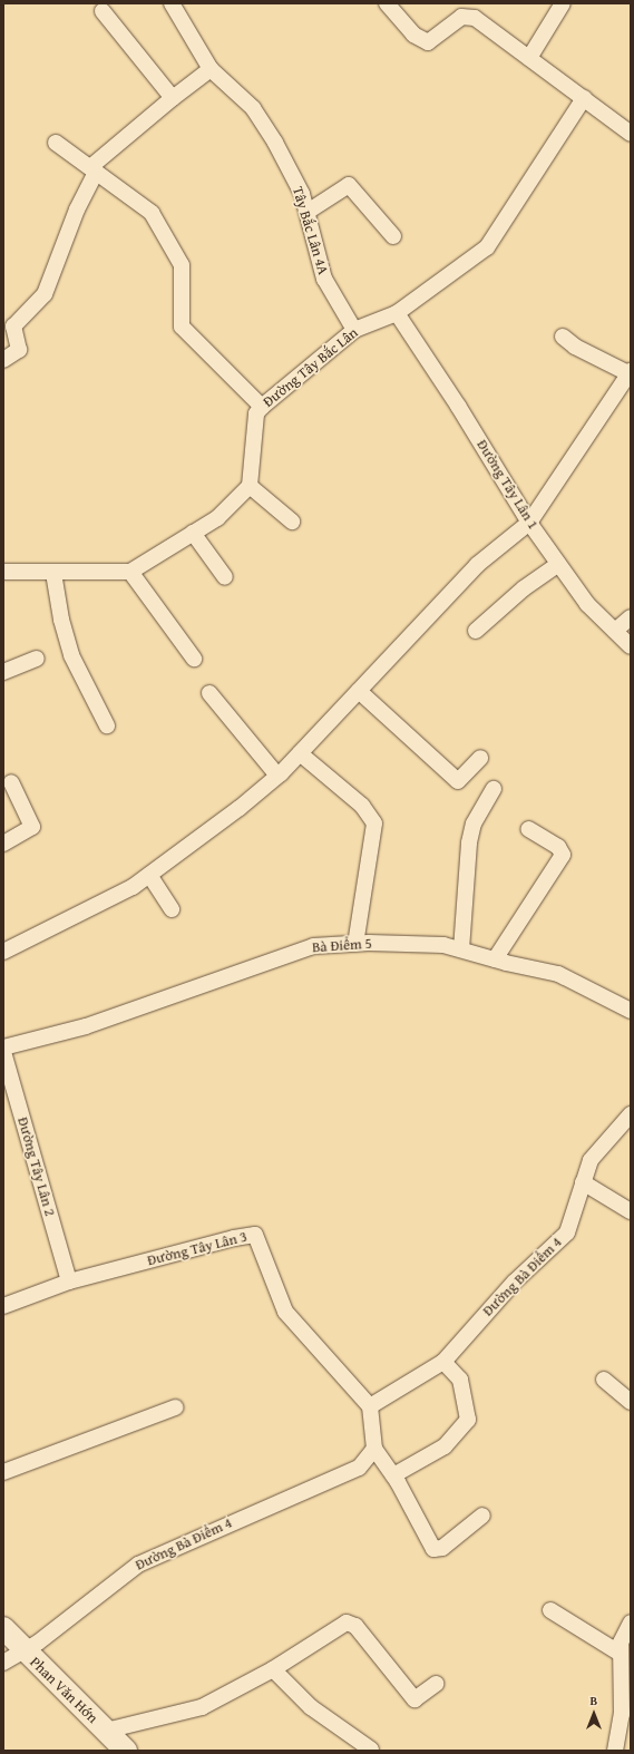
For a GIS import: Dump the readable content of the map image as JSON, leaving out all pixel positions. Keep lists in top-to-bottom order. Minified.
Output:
{"streets":{"main road":["Phan Văn Hớn"],"street":["Tây Bắc Lân 4A","Đường Tây Bắc Lân","Đường Tây Lân 1","Bà Điểm 5","Đường Tây Lân 2","Đường Tây Lân 3","Đường Bà Điểm 4"]},"crossings":[["Tây Bắc Lân 4A","Đường Tây Bắc Lân"],["Đường Tây Bắc Lân","Đường Tây Lân 1"],["Đường Tây Lân 2","Đường Tây Lân 3"],["Đường Tây Lân 3","Đường Bà Điểm 4"],["Đường Bà Điểm 4","Phan Văn Hớn"]],"north":"top"}
